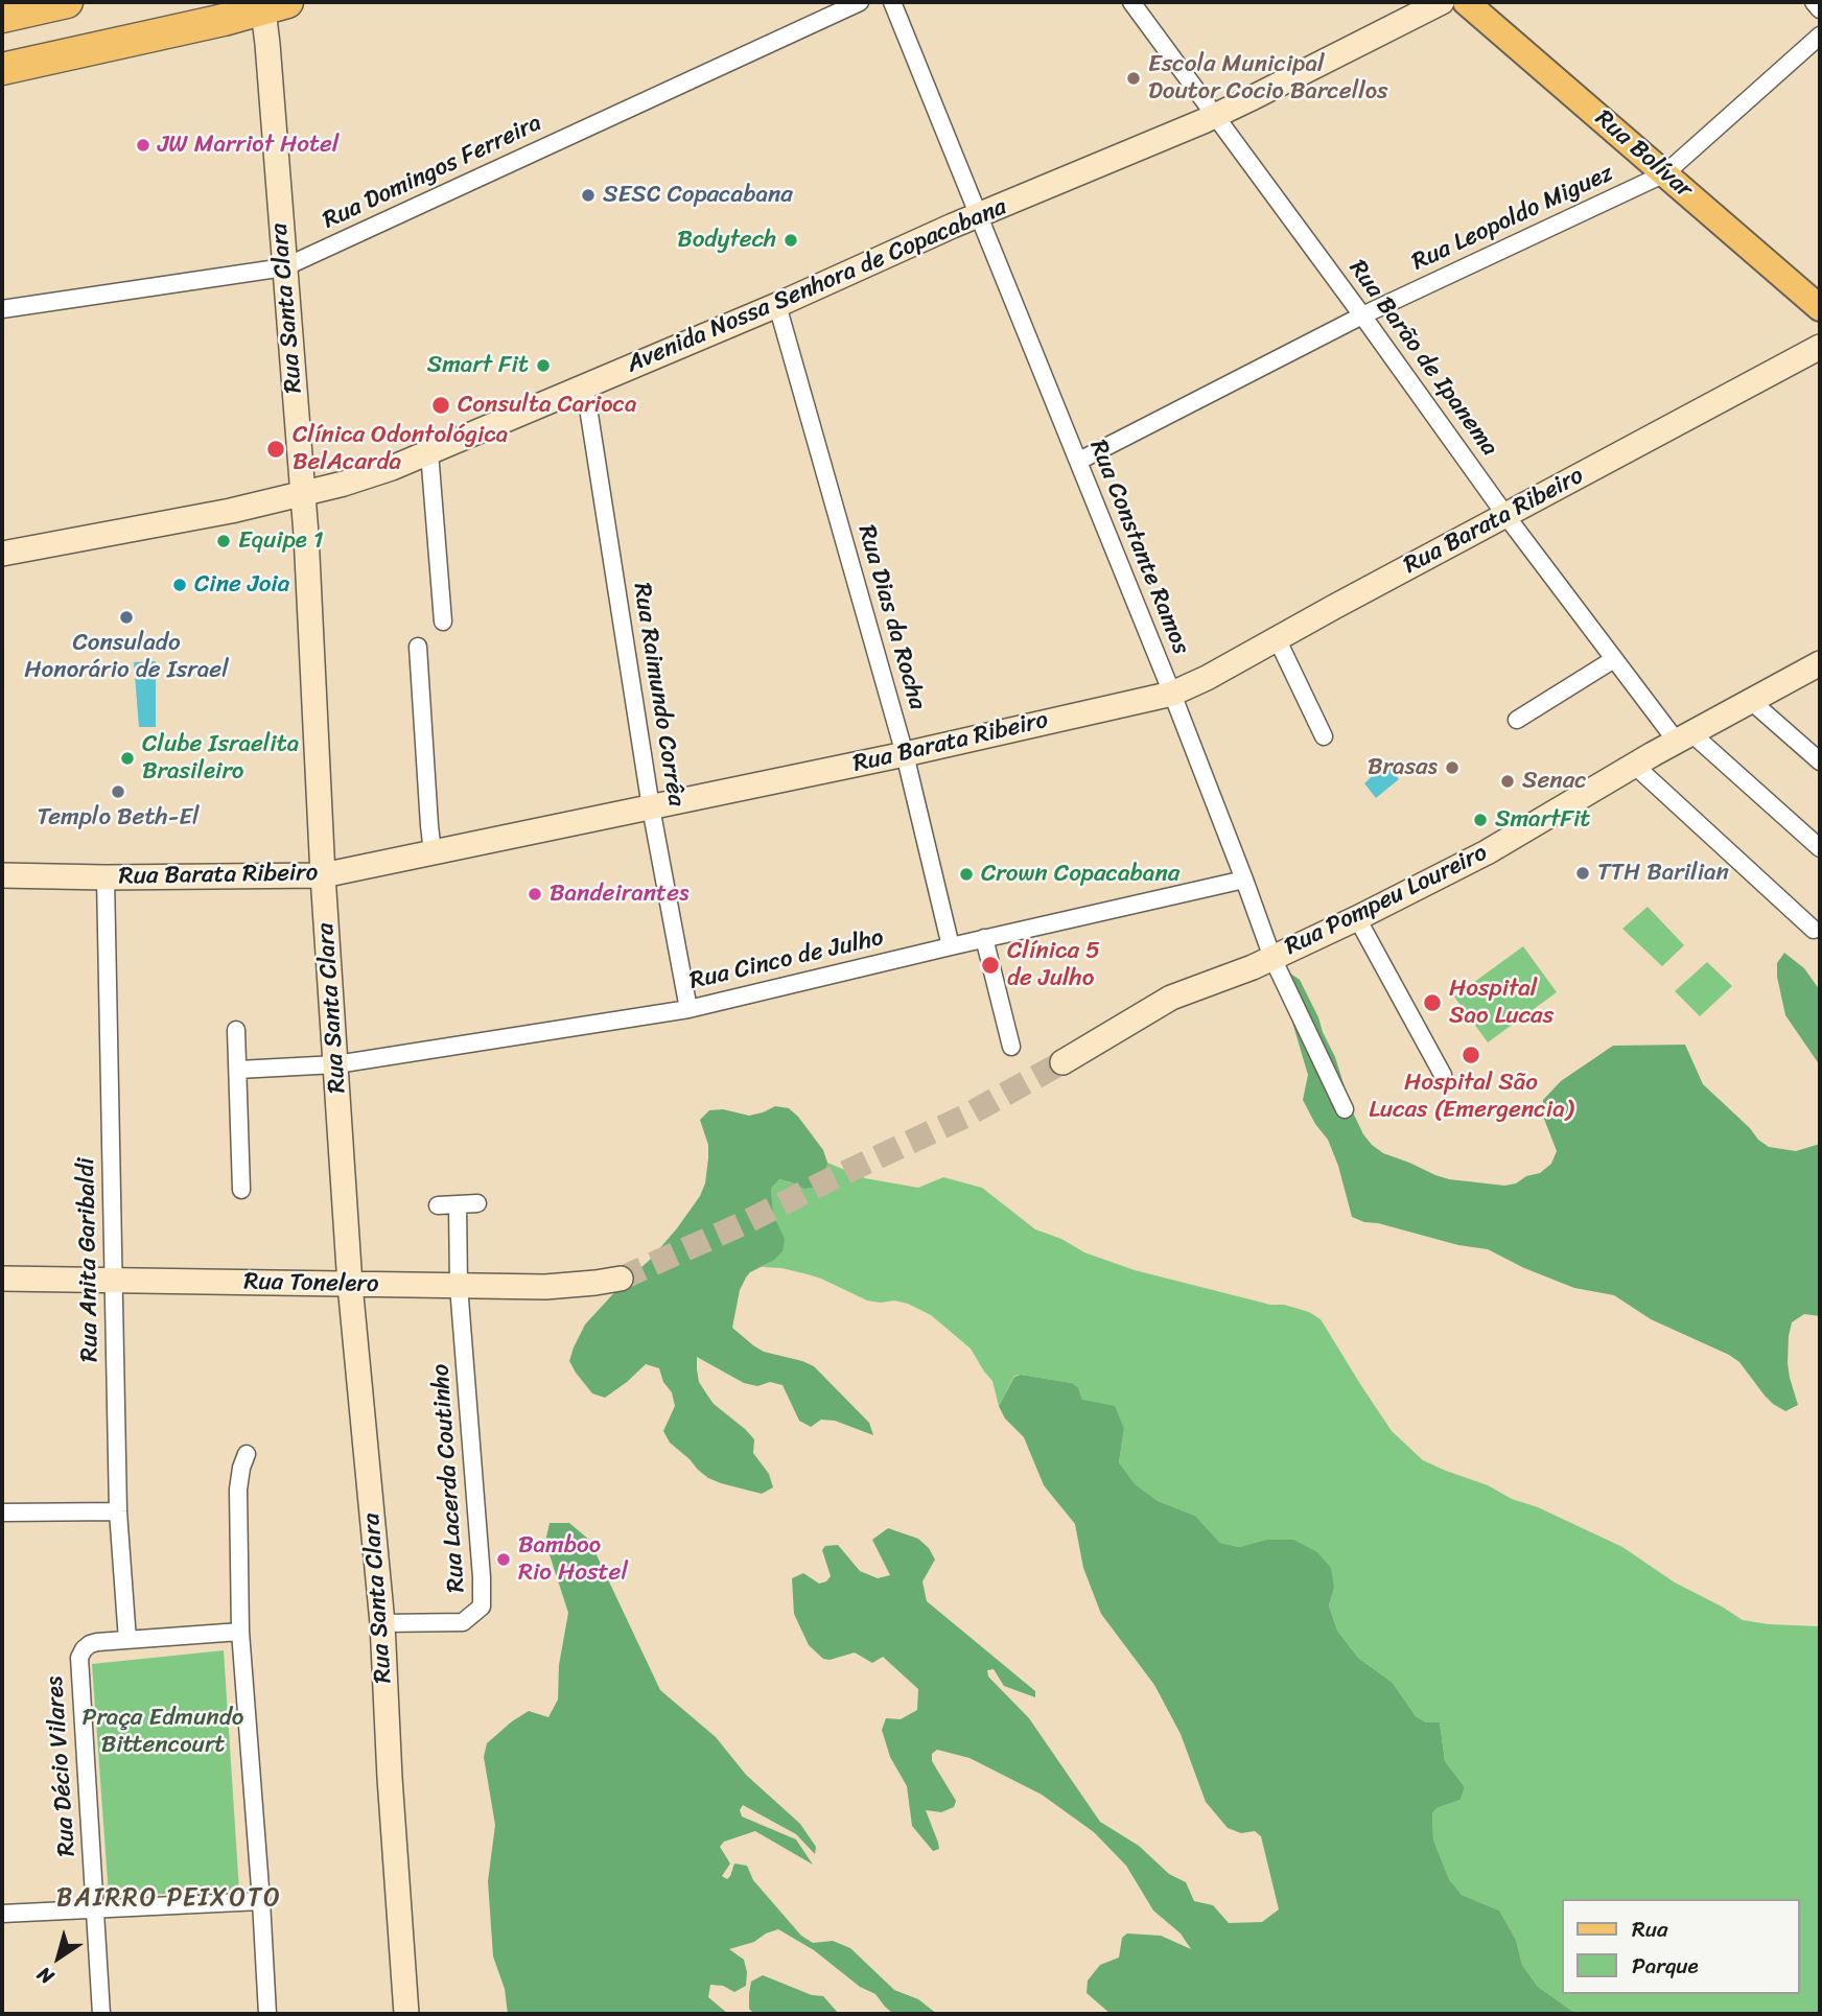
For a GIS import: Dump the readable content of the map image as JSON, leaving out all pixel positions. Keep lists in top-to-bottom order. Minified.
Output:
{"streets":{"main road":["Rua Bolívar","Avenida Nossa Senhora de Copacabana","Rua Santa Clara","Rua Barata Ribeiro","Rua Pompeu Loureiro","Rua Tonelero"],"street":["Rua Domingos Ferreira","Rua Leopoldo Miguez","Rua Barão de Ipanema","Rua Constante Ramos","Rua Dias da Rocha","Rua Raimundo Corrêa","Rua Cinco de Julho","Rua Anita Garibaldi","Rua Lacerda Coutinho","Rua Décio Vilares"]},"crossings":[["Rua Bolívar","Rua Leopoldo Miguez"],["Rua Domingos Ferreira","Rua Santa Clara"],["Rua Leopoldo Miguez","Rua Barão de Ipanema"],["Rua Leopoldo Miguez","Rua Constante Ramos"],["Avenida Nossa Senhora de Copacabana","Rua Santa Clara"],["Avenida Nossa Senhora de Copacabana","Rua Barão de Ipanema"],["Avenida Nossa Senhora de Copacabana","Rua Constante Ramos"],["Avenida Nossa Senhora de Copacabana","Rua Dias da Rocha"],["Avenida Nossa Senhora de Copacabana","Rua Raimundo Corrêa"],["Rua Santa Clara","Rua Barata Ribeiro"],["Rua Santa Clara","Rua Cinco de Julho"],["Rua Santa Clara","Rua Tonelero"],["Rua Santa Clara","Rua Lacerda Coutinho"],["Rua Barão de Ipanema","Rua Barata Ribeiro"],["Rua Barão de Ipanema","Rua Pompeu Loureiro"],["Rua Barata Ribeiro","Rua Constante Ramos"],["Rua Barata Ribeiro","Rua Dias da Rocha"],["Rua Barata Ribeiro","Rua Raimundo Corrêa"],["Rua Barata Ribeiro","Rua Anita Garibaldi"],["Rua Constante Ramos","Rua Pompeu Loureiro"],["Rua Constante Ramos","Rua Cinco de Julho"],["Rua Dias da Rocha","Rua Cinco de Julho"],["Rua Raimundo Corrêa","Rua Cinco de Julho"],["Rua Anita Garibaldi","Rua Tonelero"],["Rua Anita Garibaldi","Rua Décio Vilares"],["Rua Tonelero","Rua Lacerda Coutinho"]],"districts":["BAIRRO PEIXOTO"],"parks":["Praça Edmundo Bittencourt"],"places":["Escola Municipal Doutor Cocio Barcellos","JW Marriot Hotel","SESC Copacabana","Bodytech","Smart Fit","Consulta Carioca","Clínica Odontológica BelAcarda","Equipe 1","Cine Joia","Consulado Honorário de Israel","Clube Israelita Brasileiro","Brasas","Senac","Templo Beth-El","SmartFit","TTH Barilian","Crown Copacabana","Bandeirantes","Clínica 5 de Julho","Hospital Sao Lucas","Hospital São Lucas (Emergencia)","Bamboo Rio Hostel"],"legend":["Rua","Parque"],"north":"bottom left"}
